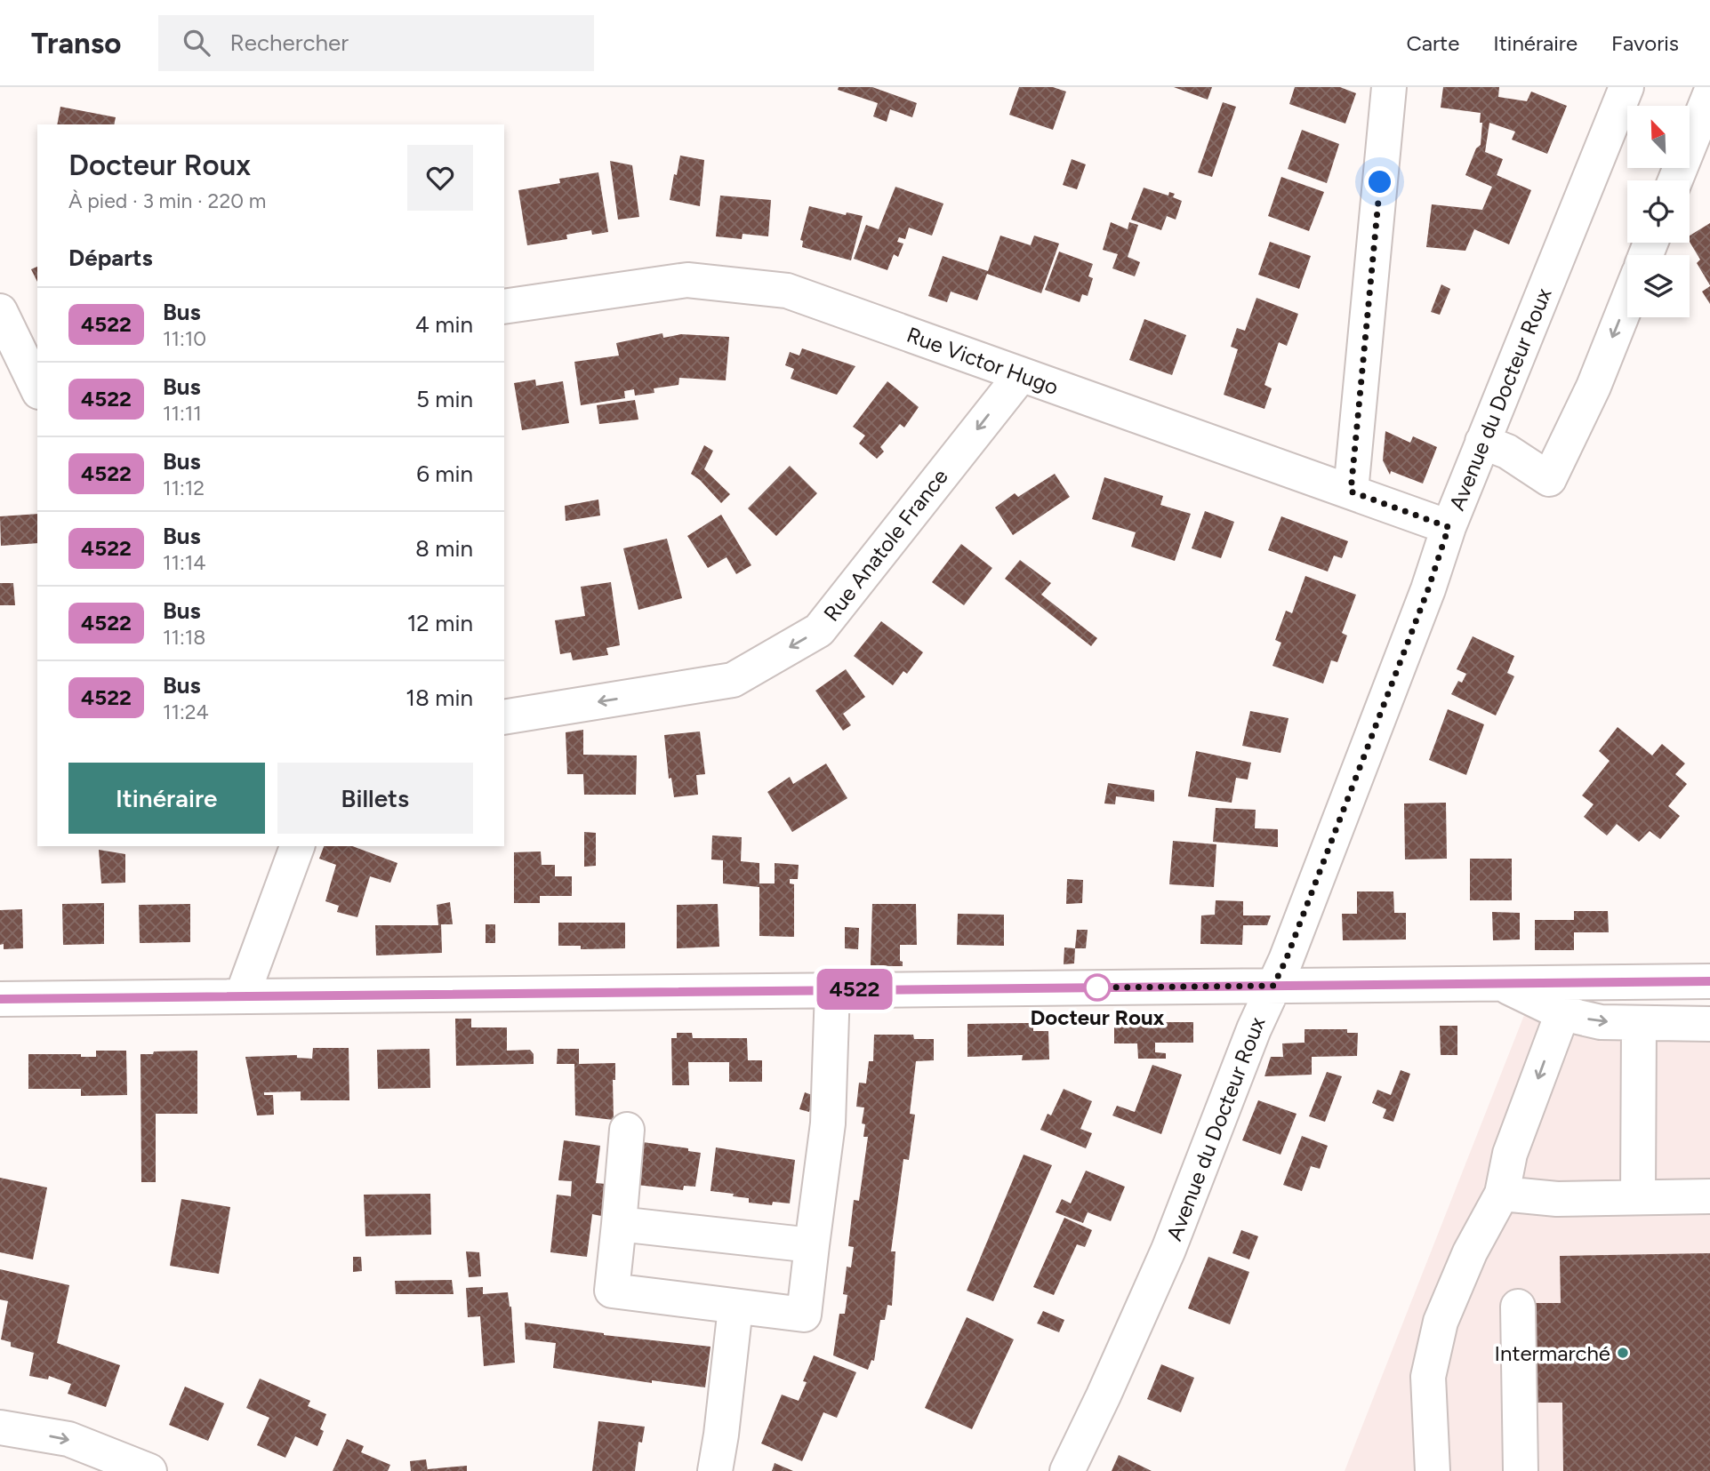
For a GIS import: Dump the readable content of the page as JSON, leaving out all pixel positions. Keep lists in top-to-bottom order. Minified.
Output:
{"streets":{"street":["Rue Victor Hugo","Avenue du Docteur Roux","Rue Anatole France"]},"crossings":[["Rue Victor Hugo","Avenue du Docteur Roux"],["Rue Victor Hugo","Rue Anatole France"]],"one_way":["Rue Anatole France"],"places":["Docteur Roux","Intermarché"],"lines":["bus line 4522"],"north":"top left","page":{"header":"Transo","search":"Rechercher","nav":["Carte","Itinéraire","Favoris"],"on_map":"4522","heading":[["Docteur Roux","À pied · 3 min · 220 m"],"Départs"],"list":[{"mark":"4522","name":"Bus","note":"11:10","value":"4 min"},{"mark":"4522","name":"Bus","note":"11:11","value":"5 min"},{"mark":"4522","name":"Bus","note":"11:12","value":"6 min"},{"mark":"4522","name":"Bus","note":"11:14","value":"8 min"},{"mark":"4522","name":"Bus","note":"11:18","value":"12 min"},{"mark":"4522","name":"Bus","note":"11:24","value":"18 min"}],"buttons":["Itinéraire","Billets"]}}
